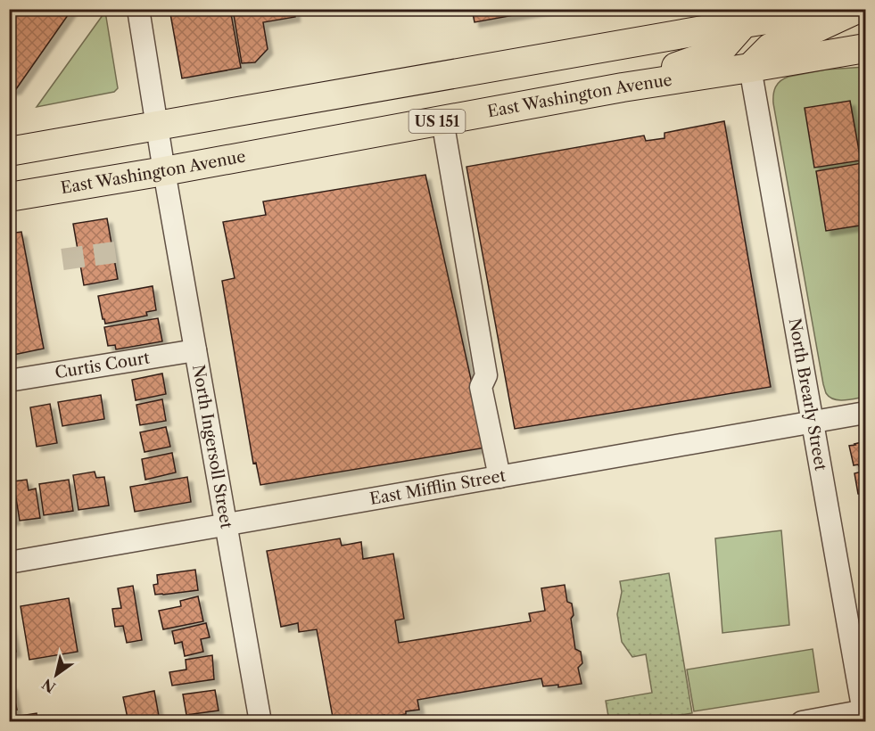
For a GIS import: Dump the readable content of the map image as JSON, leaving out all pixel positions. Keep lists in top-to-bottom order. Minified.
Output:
{"streets":{"main road":["East Washington Avenue","US 151"],"street":["Curtis Court","North Brearly Street","North Ingersoll Street","East Mifflin Street"]},"crossings":[["East Washington Avenue","North Brearly Street"],["East Washington Avenue","North Ingersoll Street"],["Curtis Court","North Ingersoll Street"],["North Brearly Street","East Mifflin Street"],["North Ingersoll Street","East Mifflin Street"]],"north":"bottom left"}
